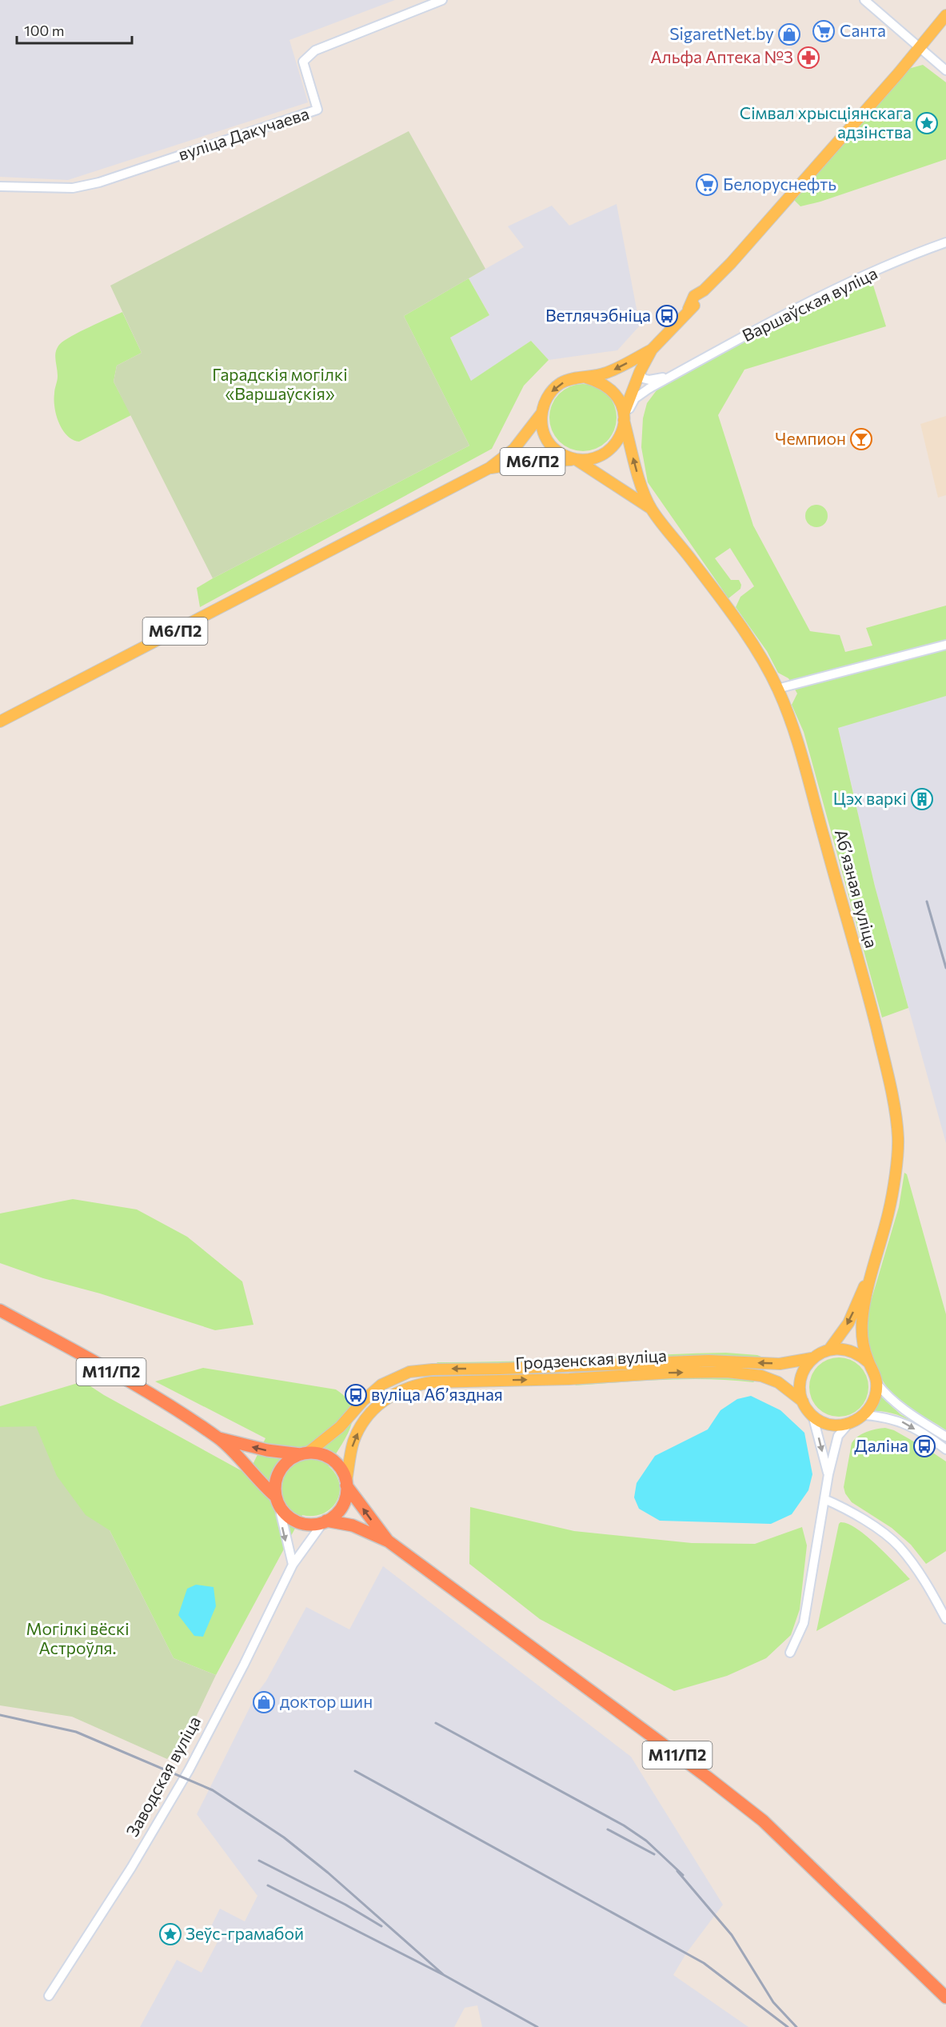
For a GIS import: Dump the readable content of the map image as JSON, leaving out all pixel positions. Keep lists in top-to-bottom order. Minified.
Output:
{"streets":{"highway":["М11/П2"],"main road":["М6/П2","Абʼязная вуліца","Гродзенская вуліца"],"street":["вуліца Дакучаева","Варшаўская вуліца","Заводская вуліца"]},"crossings":[["Варшаўская вуліца","М6/П2"],["Варшаўская вуліца","Абʼязная вуліца"],["М6/П2","Абʼязная вуліца"],["Абʼязная вуліца","Гродзенская вуліца"],["Гродзенская вуліца","М11/П2"],["Гродзенская вуліца","Заводская вуліца"],["М11/П2","Заводская вуліца"]],"parks":["Гарадскія могілкі «Варшаўскія»","Могілкі вёскі Астроўля."],"places":{"supermarket":["Санта","Белоруснефть"],"shop":["SigaretNet.by","доктор шин"],"pharmacy":["Альфа Аптека №3"],"place":["Сімвал хрысціянскага адзінства","Зеўс-грамабой"],"bus stop":["Ветлячэбніца","вуліца Абʼяздная","Даліна"],"bar":["Чемпион"],"building":["Цэх варкі"]},"scale_bar":"100 m"}
